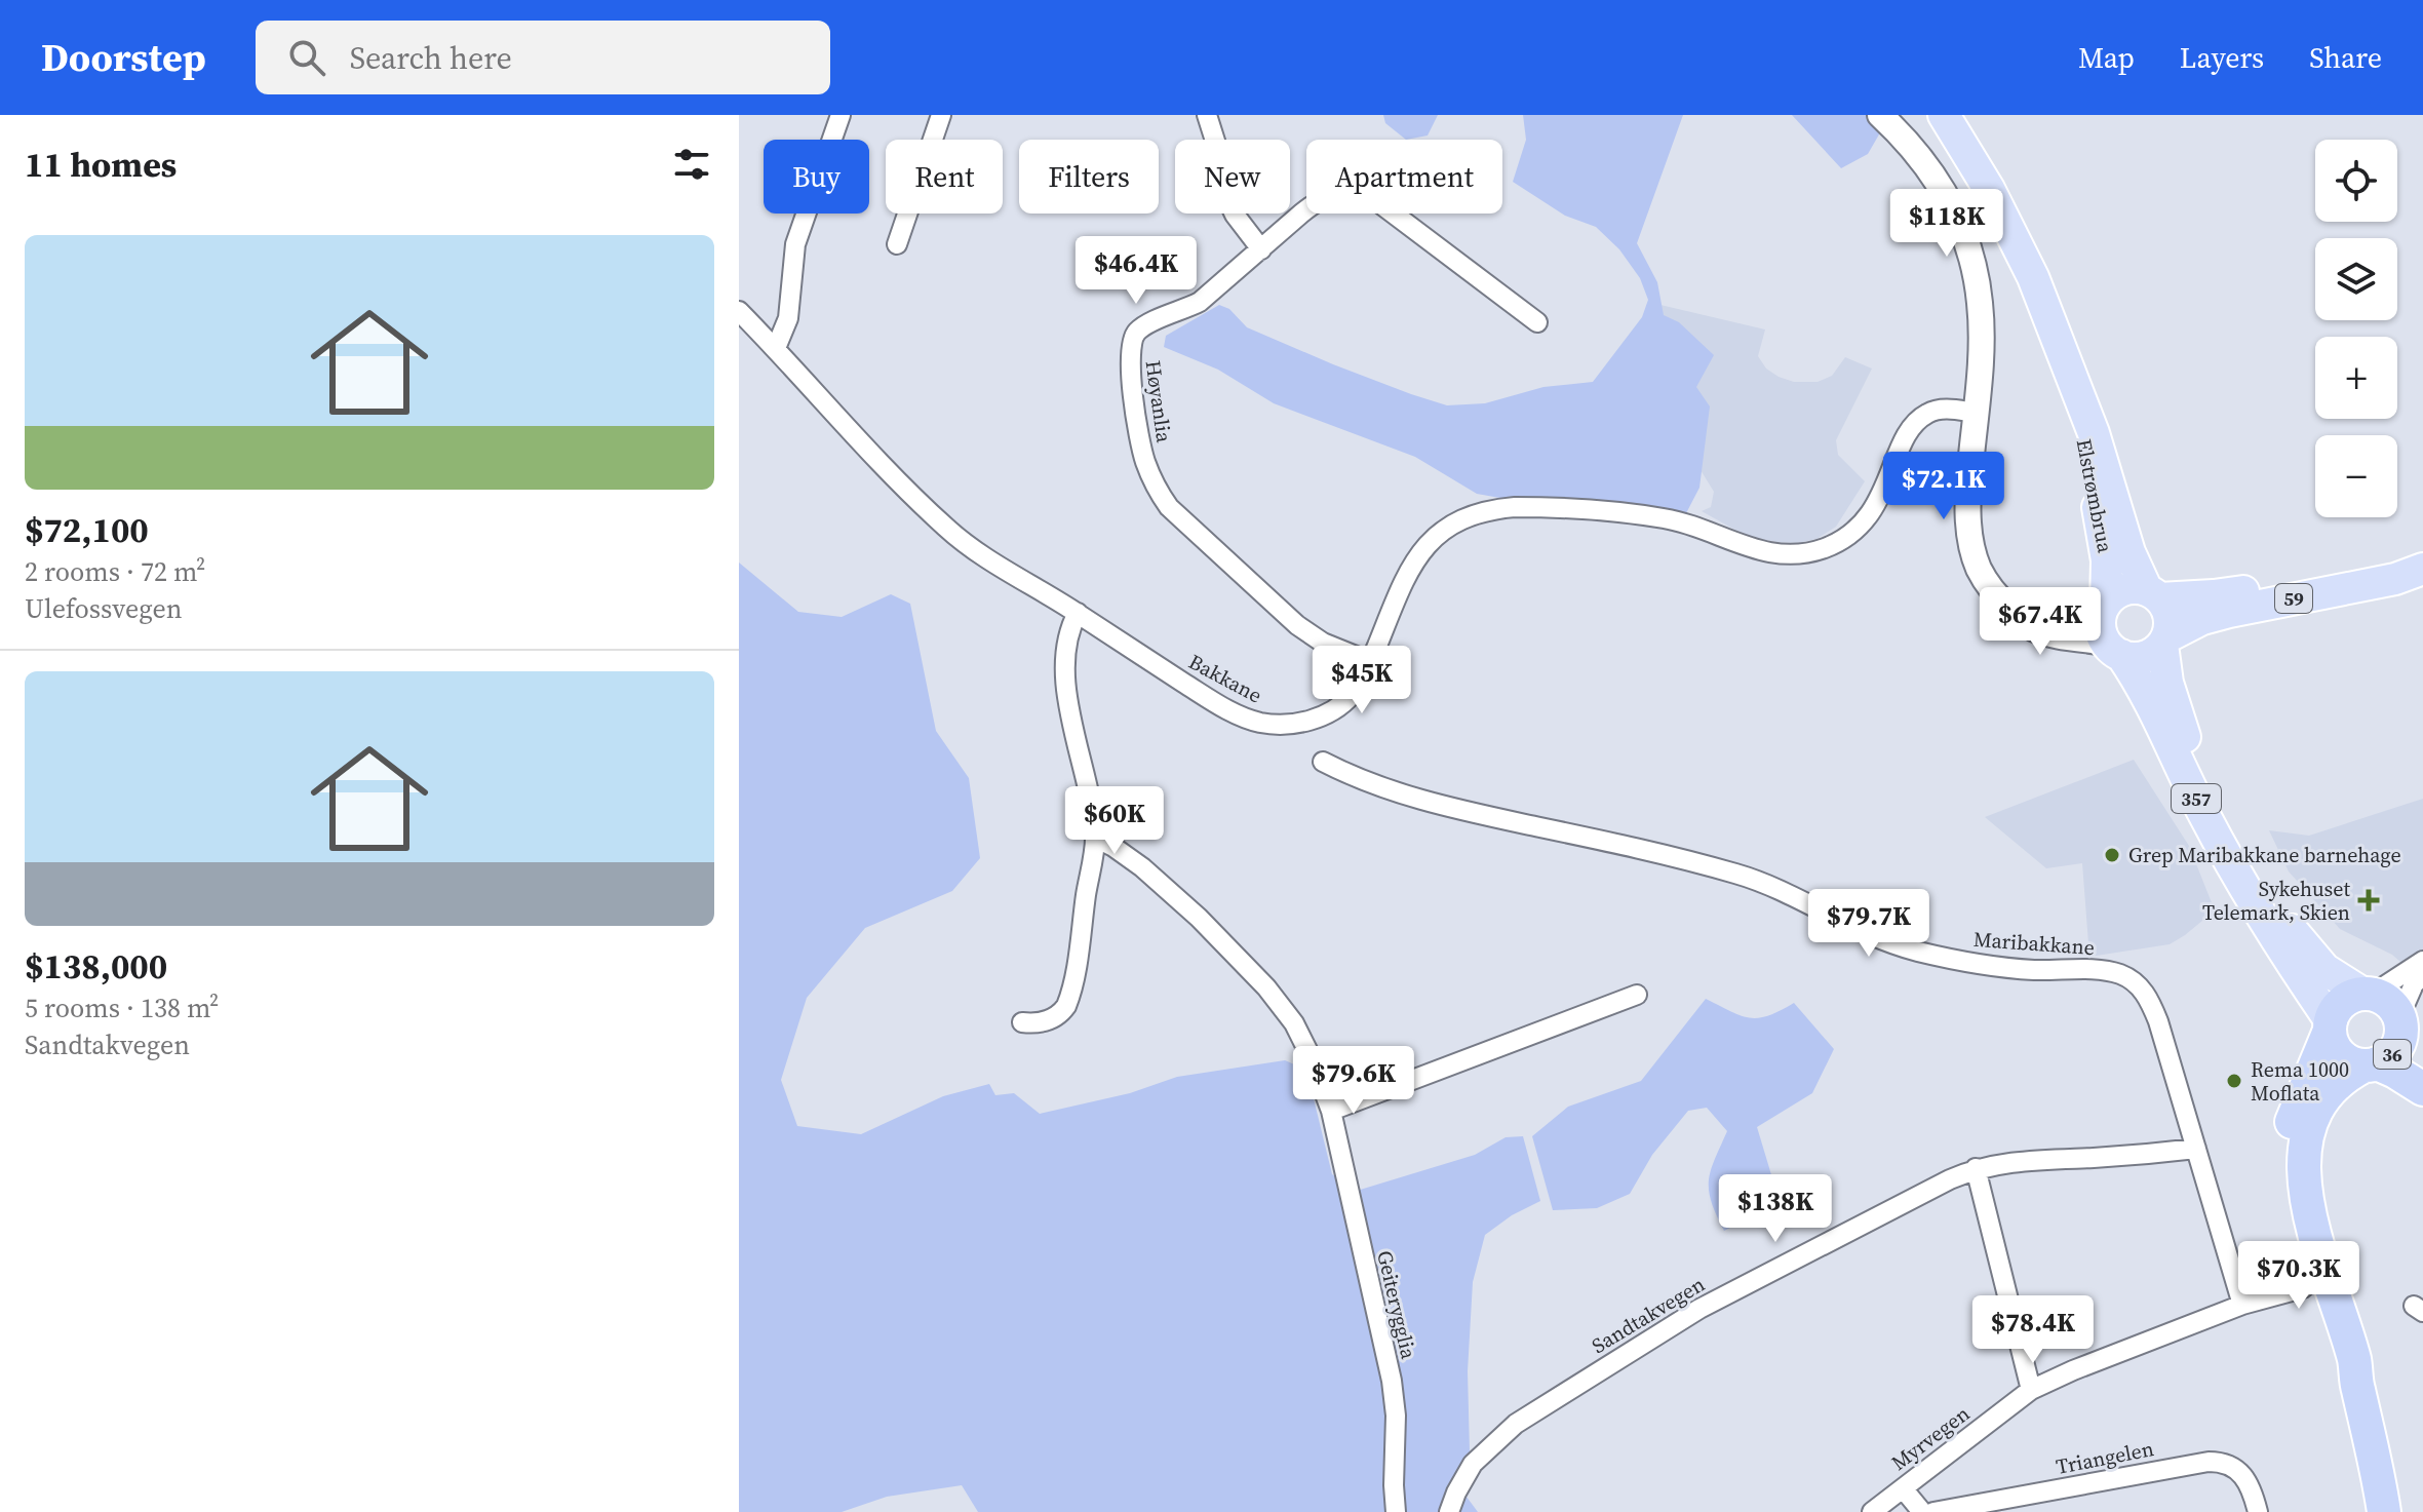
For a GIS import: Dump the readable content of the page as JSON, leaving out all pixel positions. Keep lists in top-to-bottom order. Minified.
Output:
{"streets":{"highway":["36"],"main road":["Elstrømbrua","59","357"],"street":["Høyanlia","Bakkane","Maribakkane","Geiterygglia","Sandtakvegen","Myrvegen","Triangelen"]},"crossings":[["Høyanlia","Bakkane"],["Elstrømbrua","59"],["Elstrømbrua","357"],["59","357"],["357","36"],["Maribakkane","Sandtakvegen"],["Maribakkane","Myrvegen"],["36","Myrvegen"]],"places":{"other":["Grep Maribakkane barnehage","Rema 1000 Moflata"],"health":["Sykehuset Telemark, Skien"]},"page":{"header":"Doorstep","search":"Search here","nav":["Map","Layers","Share"],"heading":"11 homes","map_buttons":["+","−"],"chip":["Buy","Rent","Filters","New","Apartment"],"price":["$118K","$46.4K","$72.1K","$67.4K","$45K","$60K","$79.7K","$79.6K","$138K","$70.3K","$78.4K"],"list":[{"name":"$72,100","note":"2 rooms · 72 m² · Ulefossvegen"},{"name":"$138,000","note":"5 rooms · 138 m² · Sandtakvegen"}]}}
